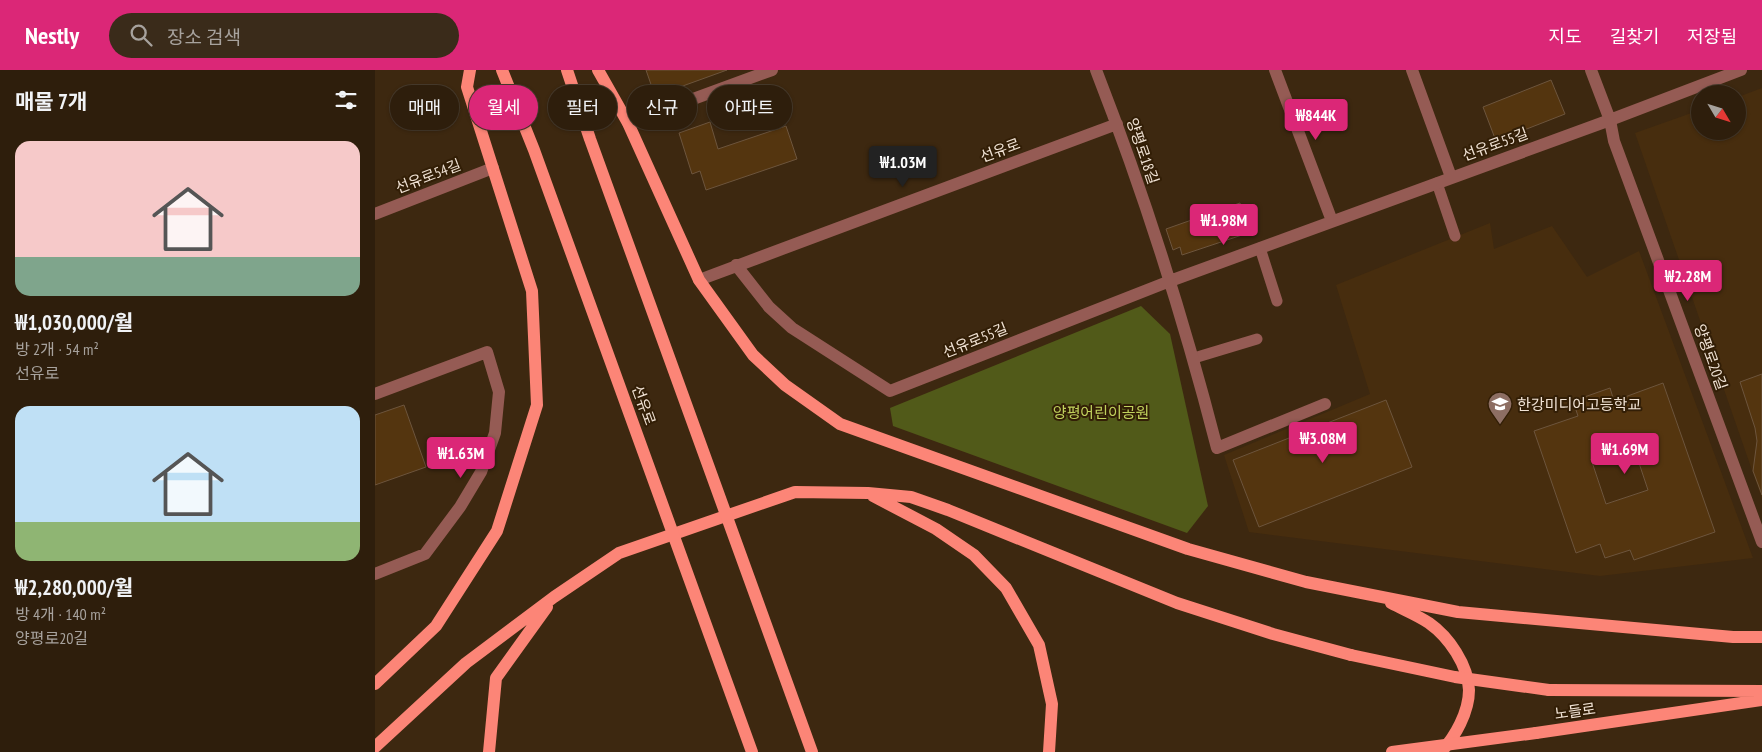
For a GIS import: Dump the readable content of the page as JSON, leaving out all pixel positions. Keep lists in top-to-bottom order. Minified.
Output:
{"streets":{"main road":["선유로","노들로"],"street":["선유로55길","양평로18길","선유로54길","양평로20길"]},"crossings":[["선유로55길","선유로"],["선유로55길","양평로18길"],["선유로55길","양평로20길"],["선유로","양평로18길"]],"parks":["양평어린이공원"],"places":{"school or university":["한강미디어고등학교"]},"north":"bottom right","page":{"header":"Nestly","search":"장소 검색","nav":["지도","길찾기","저장됨"],"heading":"매물 7개","chip":["매매","월세","필터","신규","아파트"],"price":["₩844K","₩1.03M","₩1.98M","₩2.28M","₩3.08M","₩1.69M","₩1.63M"],"list":[{"name":"₩1,030,000/월","note":"방 2개 · 54 m² · 선유로"},{"name":"₩2,280,000/월","note":"방 4개 · 140 m² · 양평로20길"}]}}
